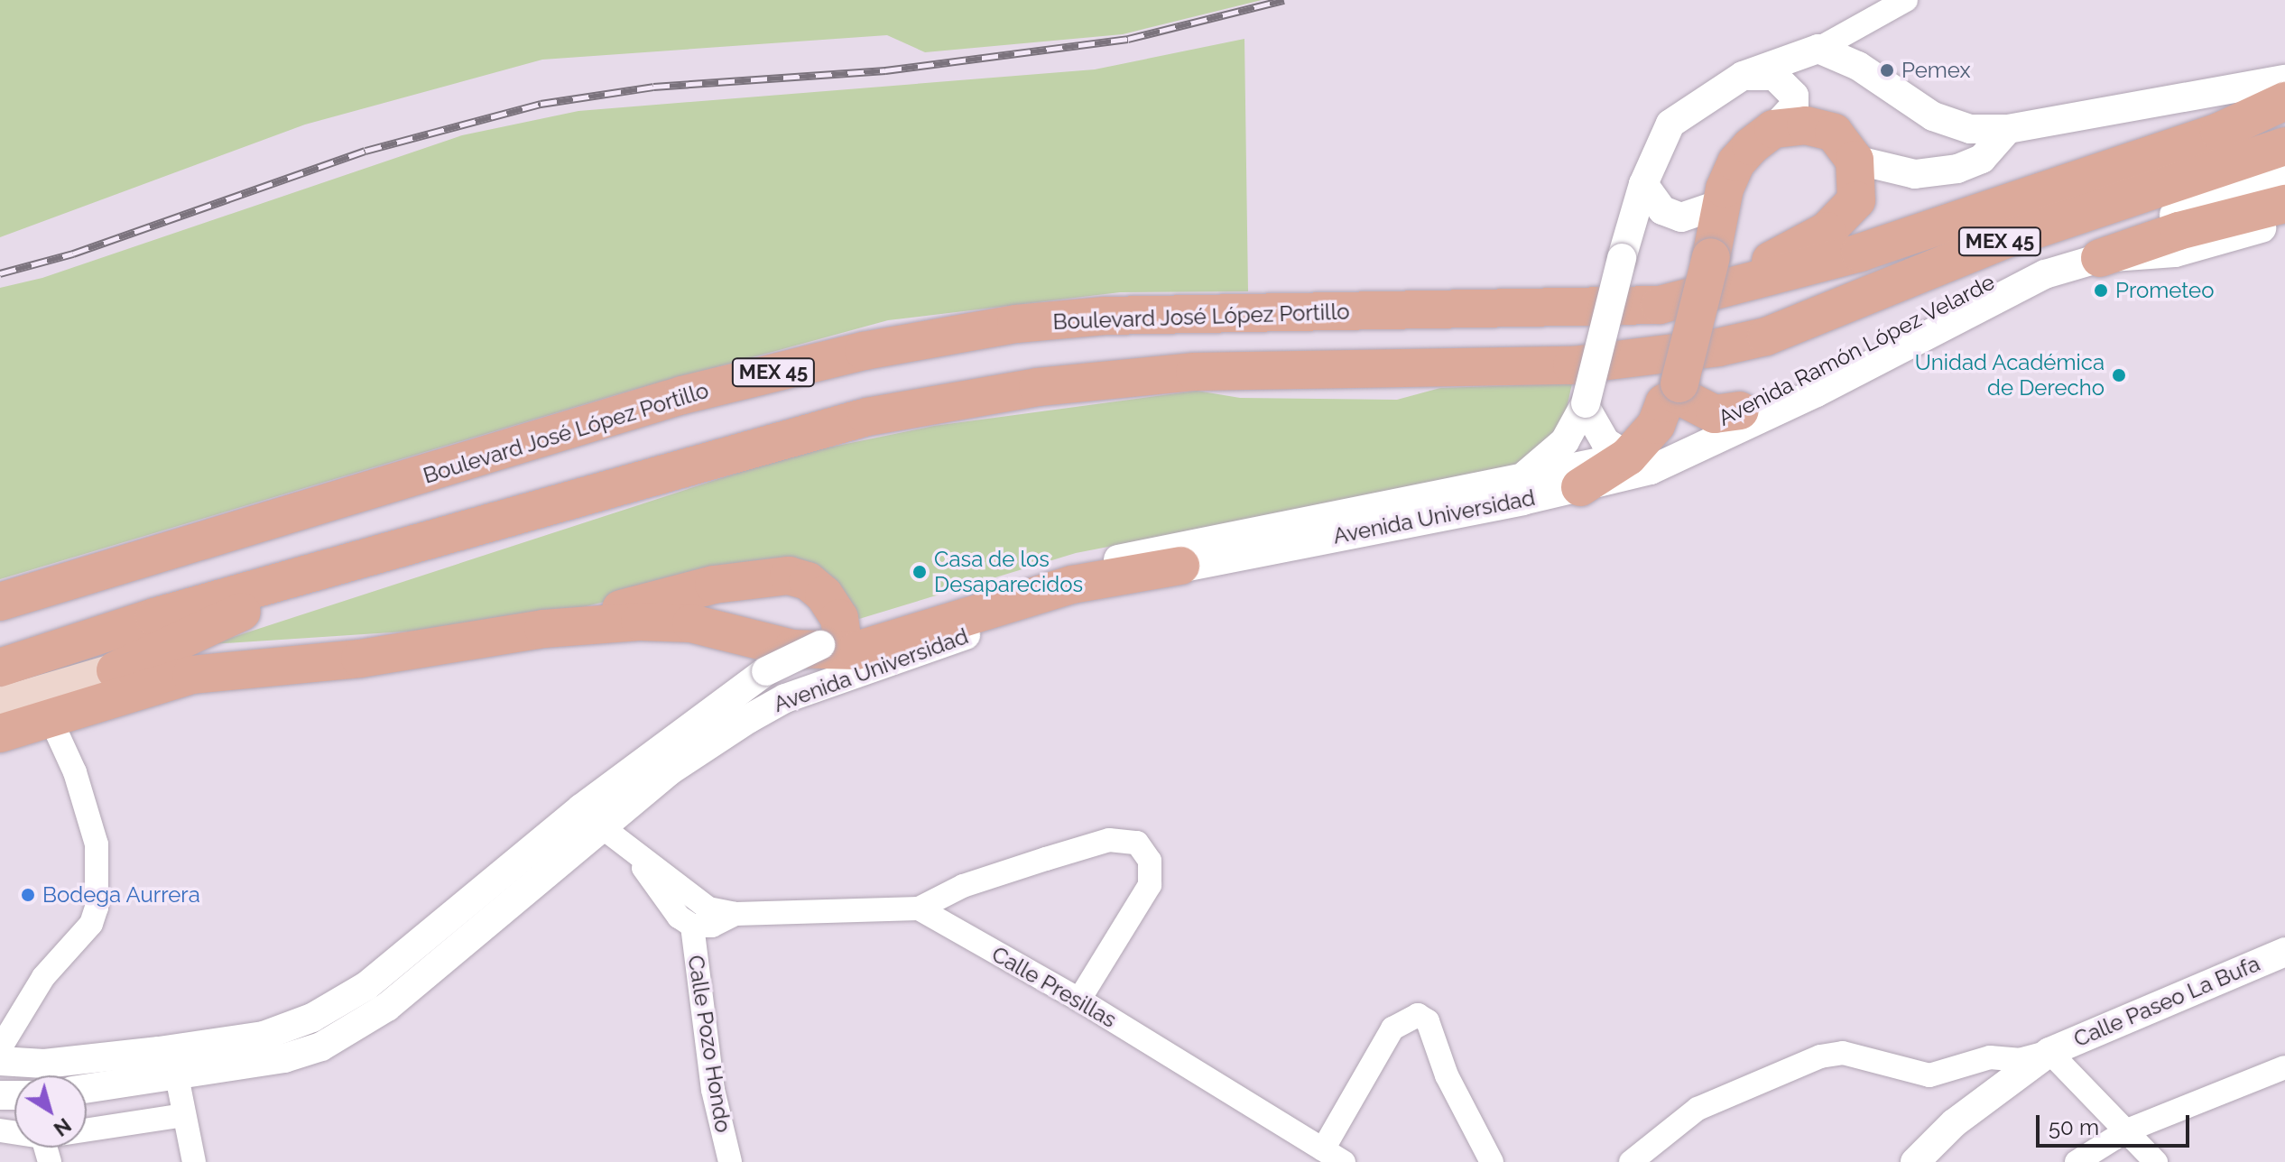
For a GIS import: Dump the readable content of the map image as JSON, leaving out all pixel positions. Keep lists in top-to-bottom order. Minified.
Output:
{"streets":{"main road":["MEX 45","Boulevard José López Portillo"],"street":["Avenida Ramón López Velarde","Avenida Universidad","Calle Presillas","Calle Paseo La Bufa","Calle Pozo Hondo"]},"crossings":[["MEX 45","Boulevard José López Portillo"],["Avenida Ramón López Velarde","Avenida Universidad"],["Avenida Universidad","Calle Pozo Hondo"]],"places":["Pemex","Prometeo","Unidad Académica de Derecho","Casa de los Desaparecidos","Bodega Aurrera"],"scale_bar":"50 m","north":"bottom right"}
